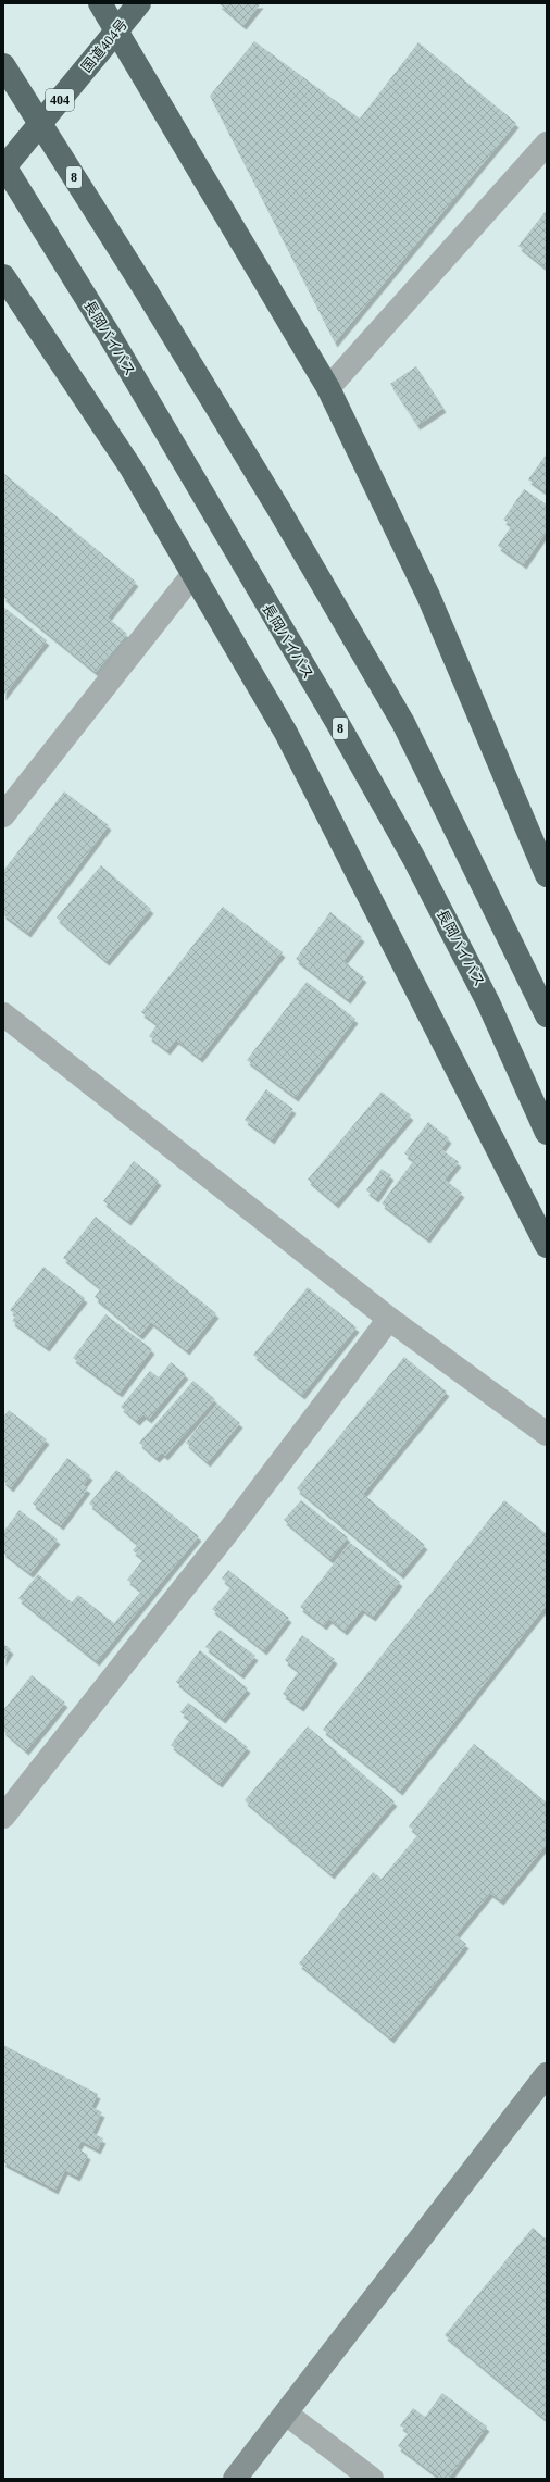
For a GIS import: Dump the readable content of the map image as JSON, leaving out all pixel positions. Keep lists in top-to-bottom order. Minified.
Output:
{"streets":{"highway":["国道404号","404","8","長岡バイパス"]}}
